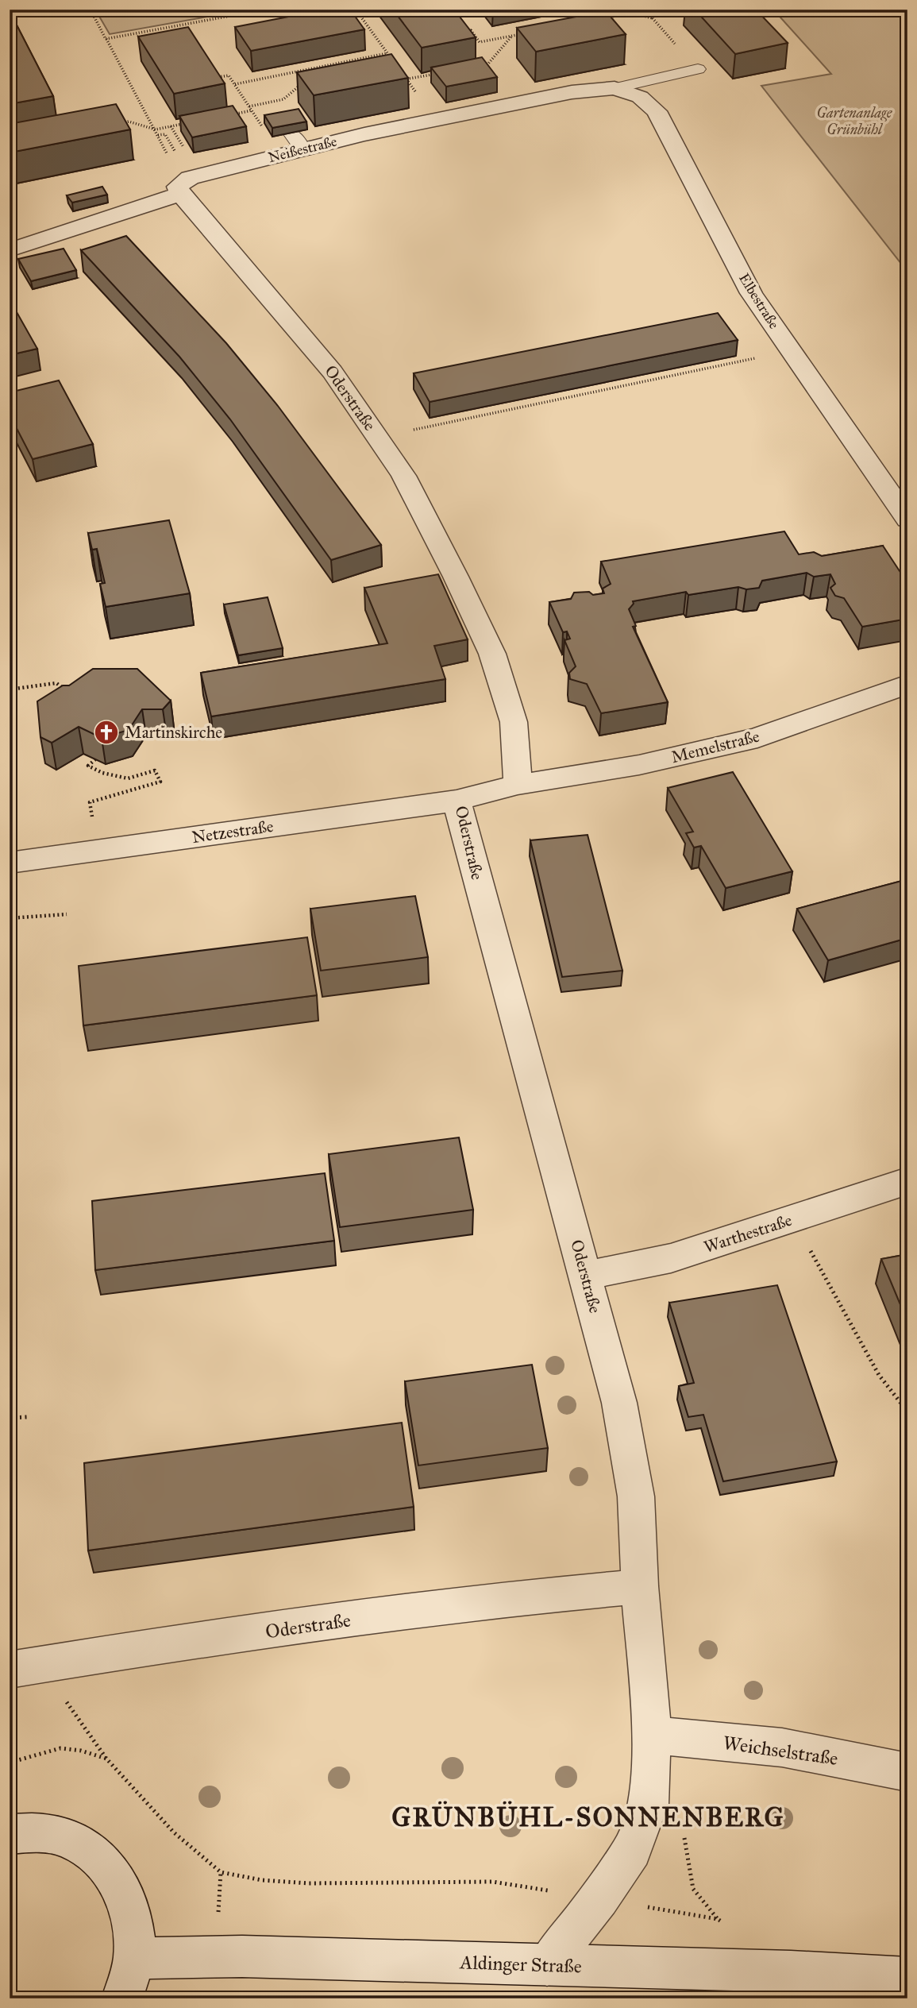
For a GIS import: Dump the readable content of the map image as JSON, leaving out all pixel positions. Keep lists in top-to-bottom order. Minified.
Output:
{"streets":{"street":["Neißestraße","Elbestraße","Oderstraße","Memelstraße","Netzestraße","Warthestraße","Weichselstraße","Aldinger Straße"]},"crossings":[["Neißestraße","Elbestraße"],["Neißestraße","Oderstraße"],["Oderstraße","Memelstraße"],["Oderstraße","Netzestraße"],["Oderstraße","Warthestraße"],["Oderstraße","Weichselstraße"],["Oderstraße","Aldinger Straße"]],"districts":["GRÜNBÜHL-SONNENBERG"],"parks":["Gartenanlage Grünbühl"],"places":{"church":["Martinskirche"]}}
